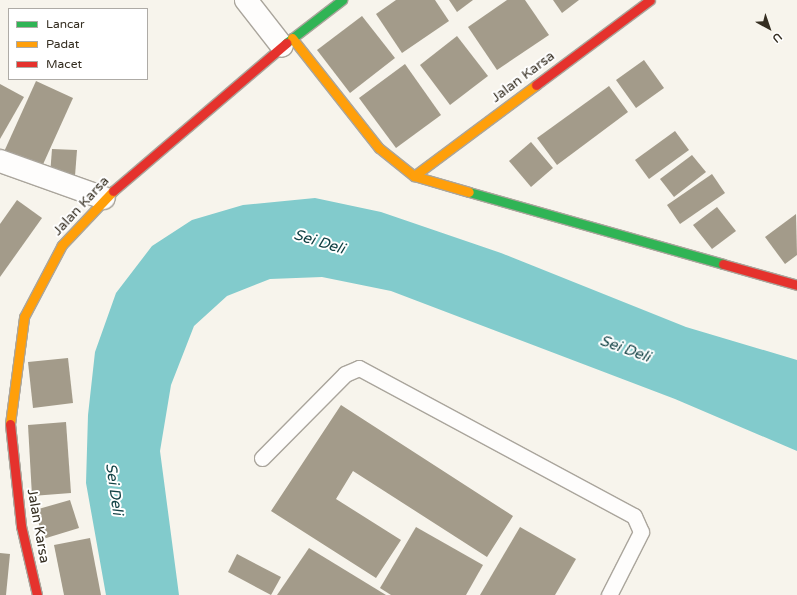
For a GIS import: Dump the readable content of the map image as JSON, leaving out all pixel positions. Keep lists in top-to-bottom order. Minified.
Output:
{"streets":{"street":["Jalan Karsa"]},"water":["Sei Deli"],"legend":["Lancar","Padat","Macet"],"north":"bottom right"}
